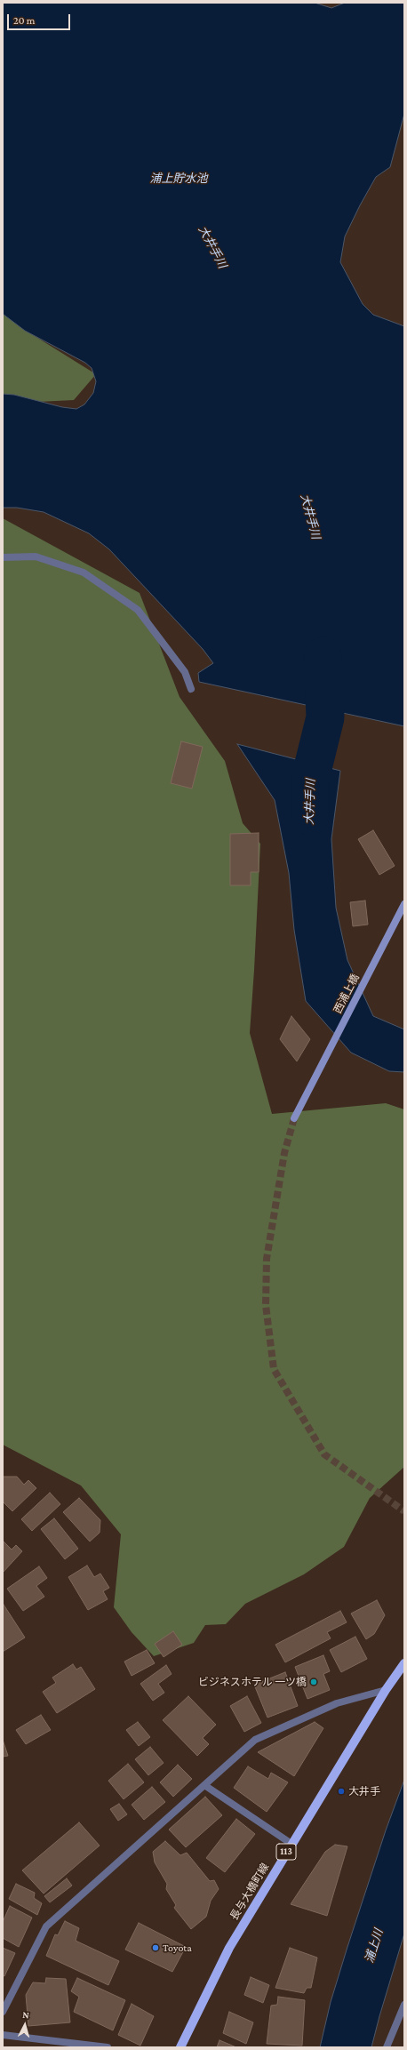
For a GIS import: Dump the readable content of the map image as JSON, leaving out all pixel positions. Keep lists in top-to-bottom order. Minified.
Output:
{"streets":{"main road":["西浦上橋","113","長与大橋町線"]},"water":["浦上貯水池","大井手川","浦上川"],"places":["ビジネスホテル 一ツ橋","大井手","Toyota"],"scale_bar":"20 m","north":"top"}
